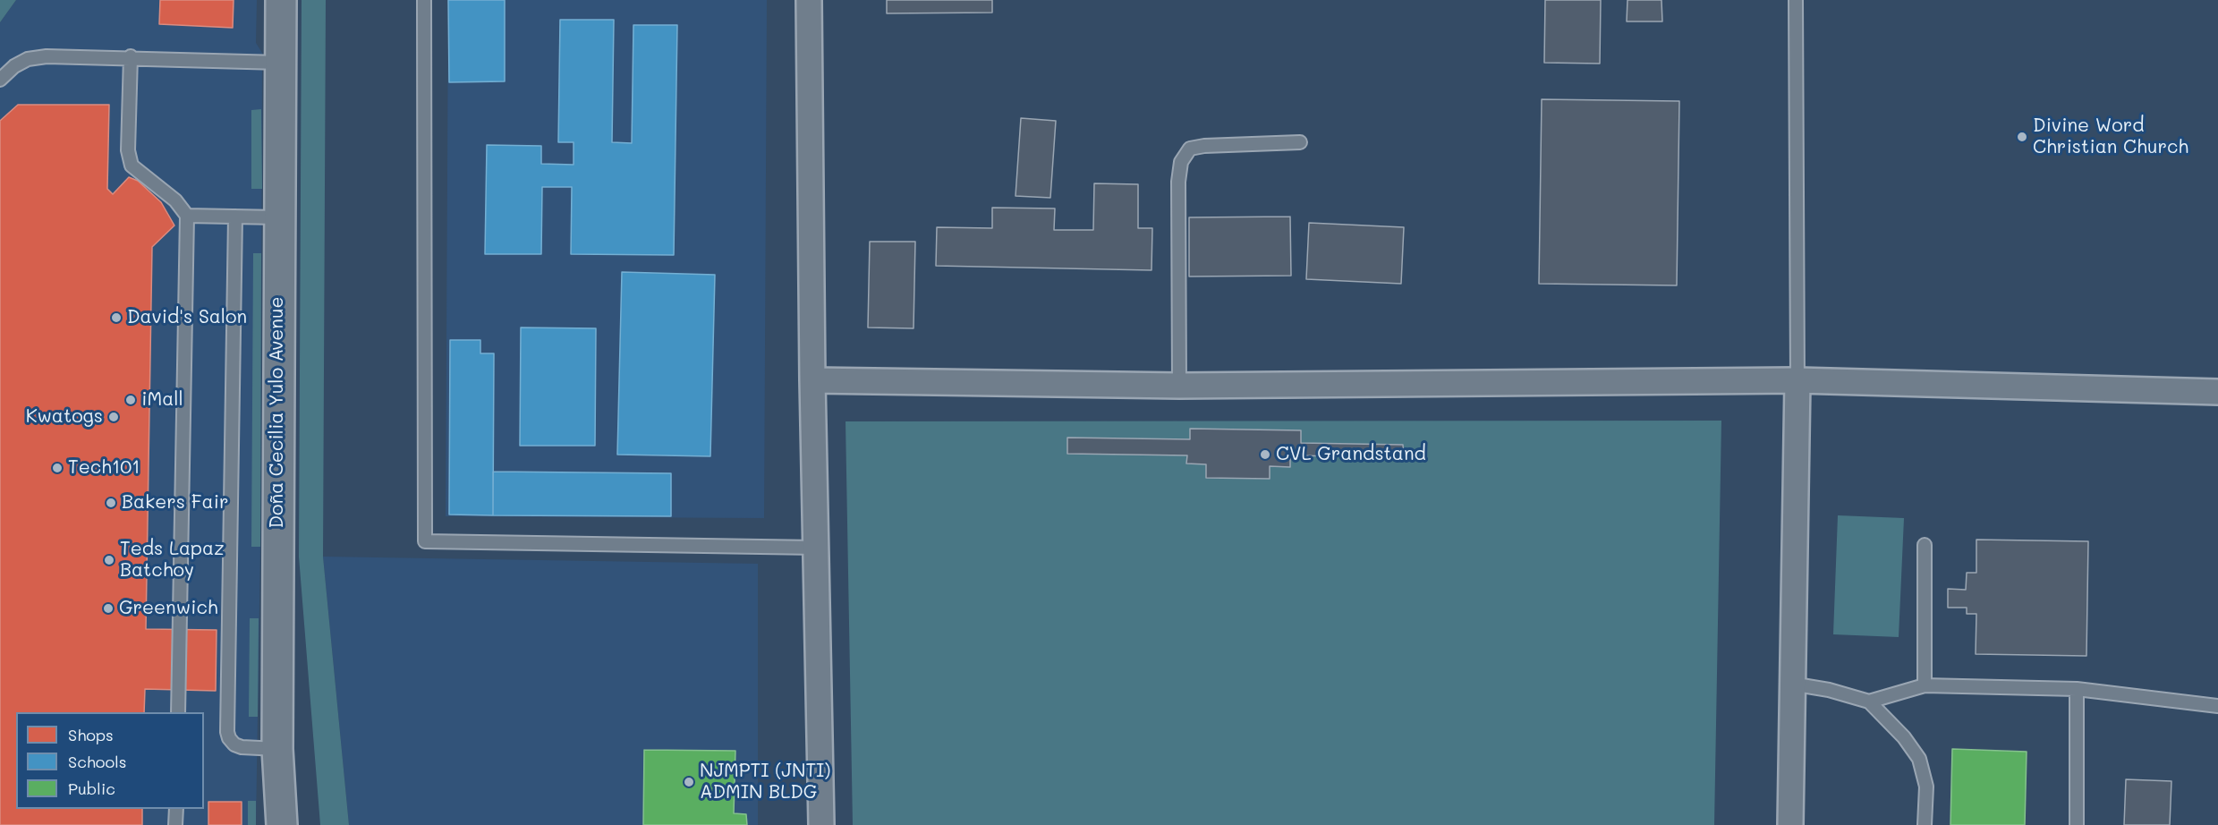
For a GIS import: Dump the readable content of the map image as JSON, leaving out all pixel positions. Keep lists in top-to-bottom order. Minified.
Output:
{"streets":{"main road":["Doña Cecilia Yulo Avenue"]},"places":["Divine Word Christian Church","David's Salon","iMall","Kwatogs","CVL Grandstand","Tech101","Bakers Fair","Teds Lapaz Batchoy","Greenwich","NJMPTI (JNTI) ADMIN BLDG"],"legend":["Shops","Schools","Public"]}
